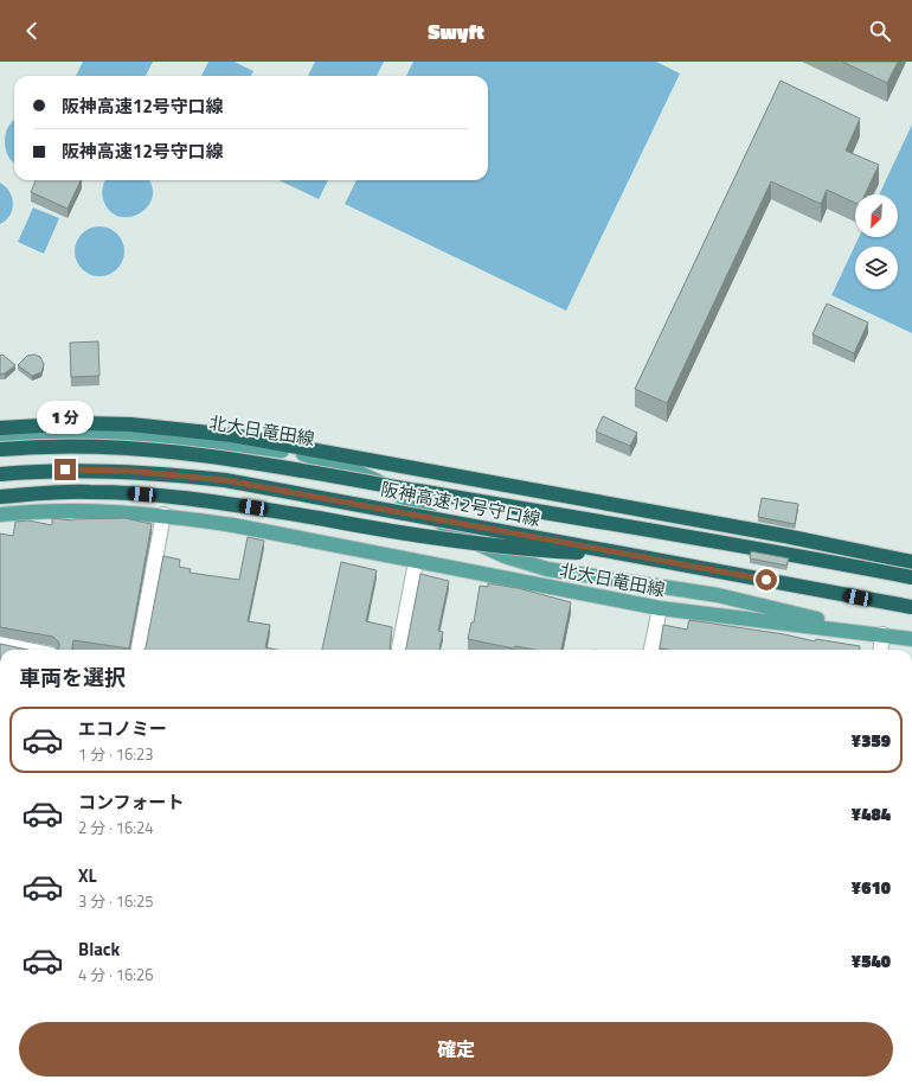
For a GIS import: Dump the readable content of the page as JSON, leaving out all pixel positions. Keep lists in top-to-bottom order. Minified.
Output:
{"streets":{"highway":["阪神高速12号守口線"],"main road":["北大日竜田線"]},"north":"bottom left","page":{"header":"Swyft","banner":["阪神高速12号守口線","阪神高速12号守口線"],"bubble":"1 分","heading":"車両を選択","list":[{"name":"エコノミー","note":"1 分 · 16:23","value":"¥359"},{"name":"コンフォート","note":"2 分 · 16:24","value":"¥484"},{"name":"XL","note":"3 分 · 16:25","value":"¥610"},{"name":"Black","note":"4 分 · 16:26","value":"¥540"}],"buttons":"確定"}}
